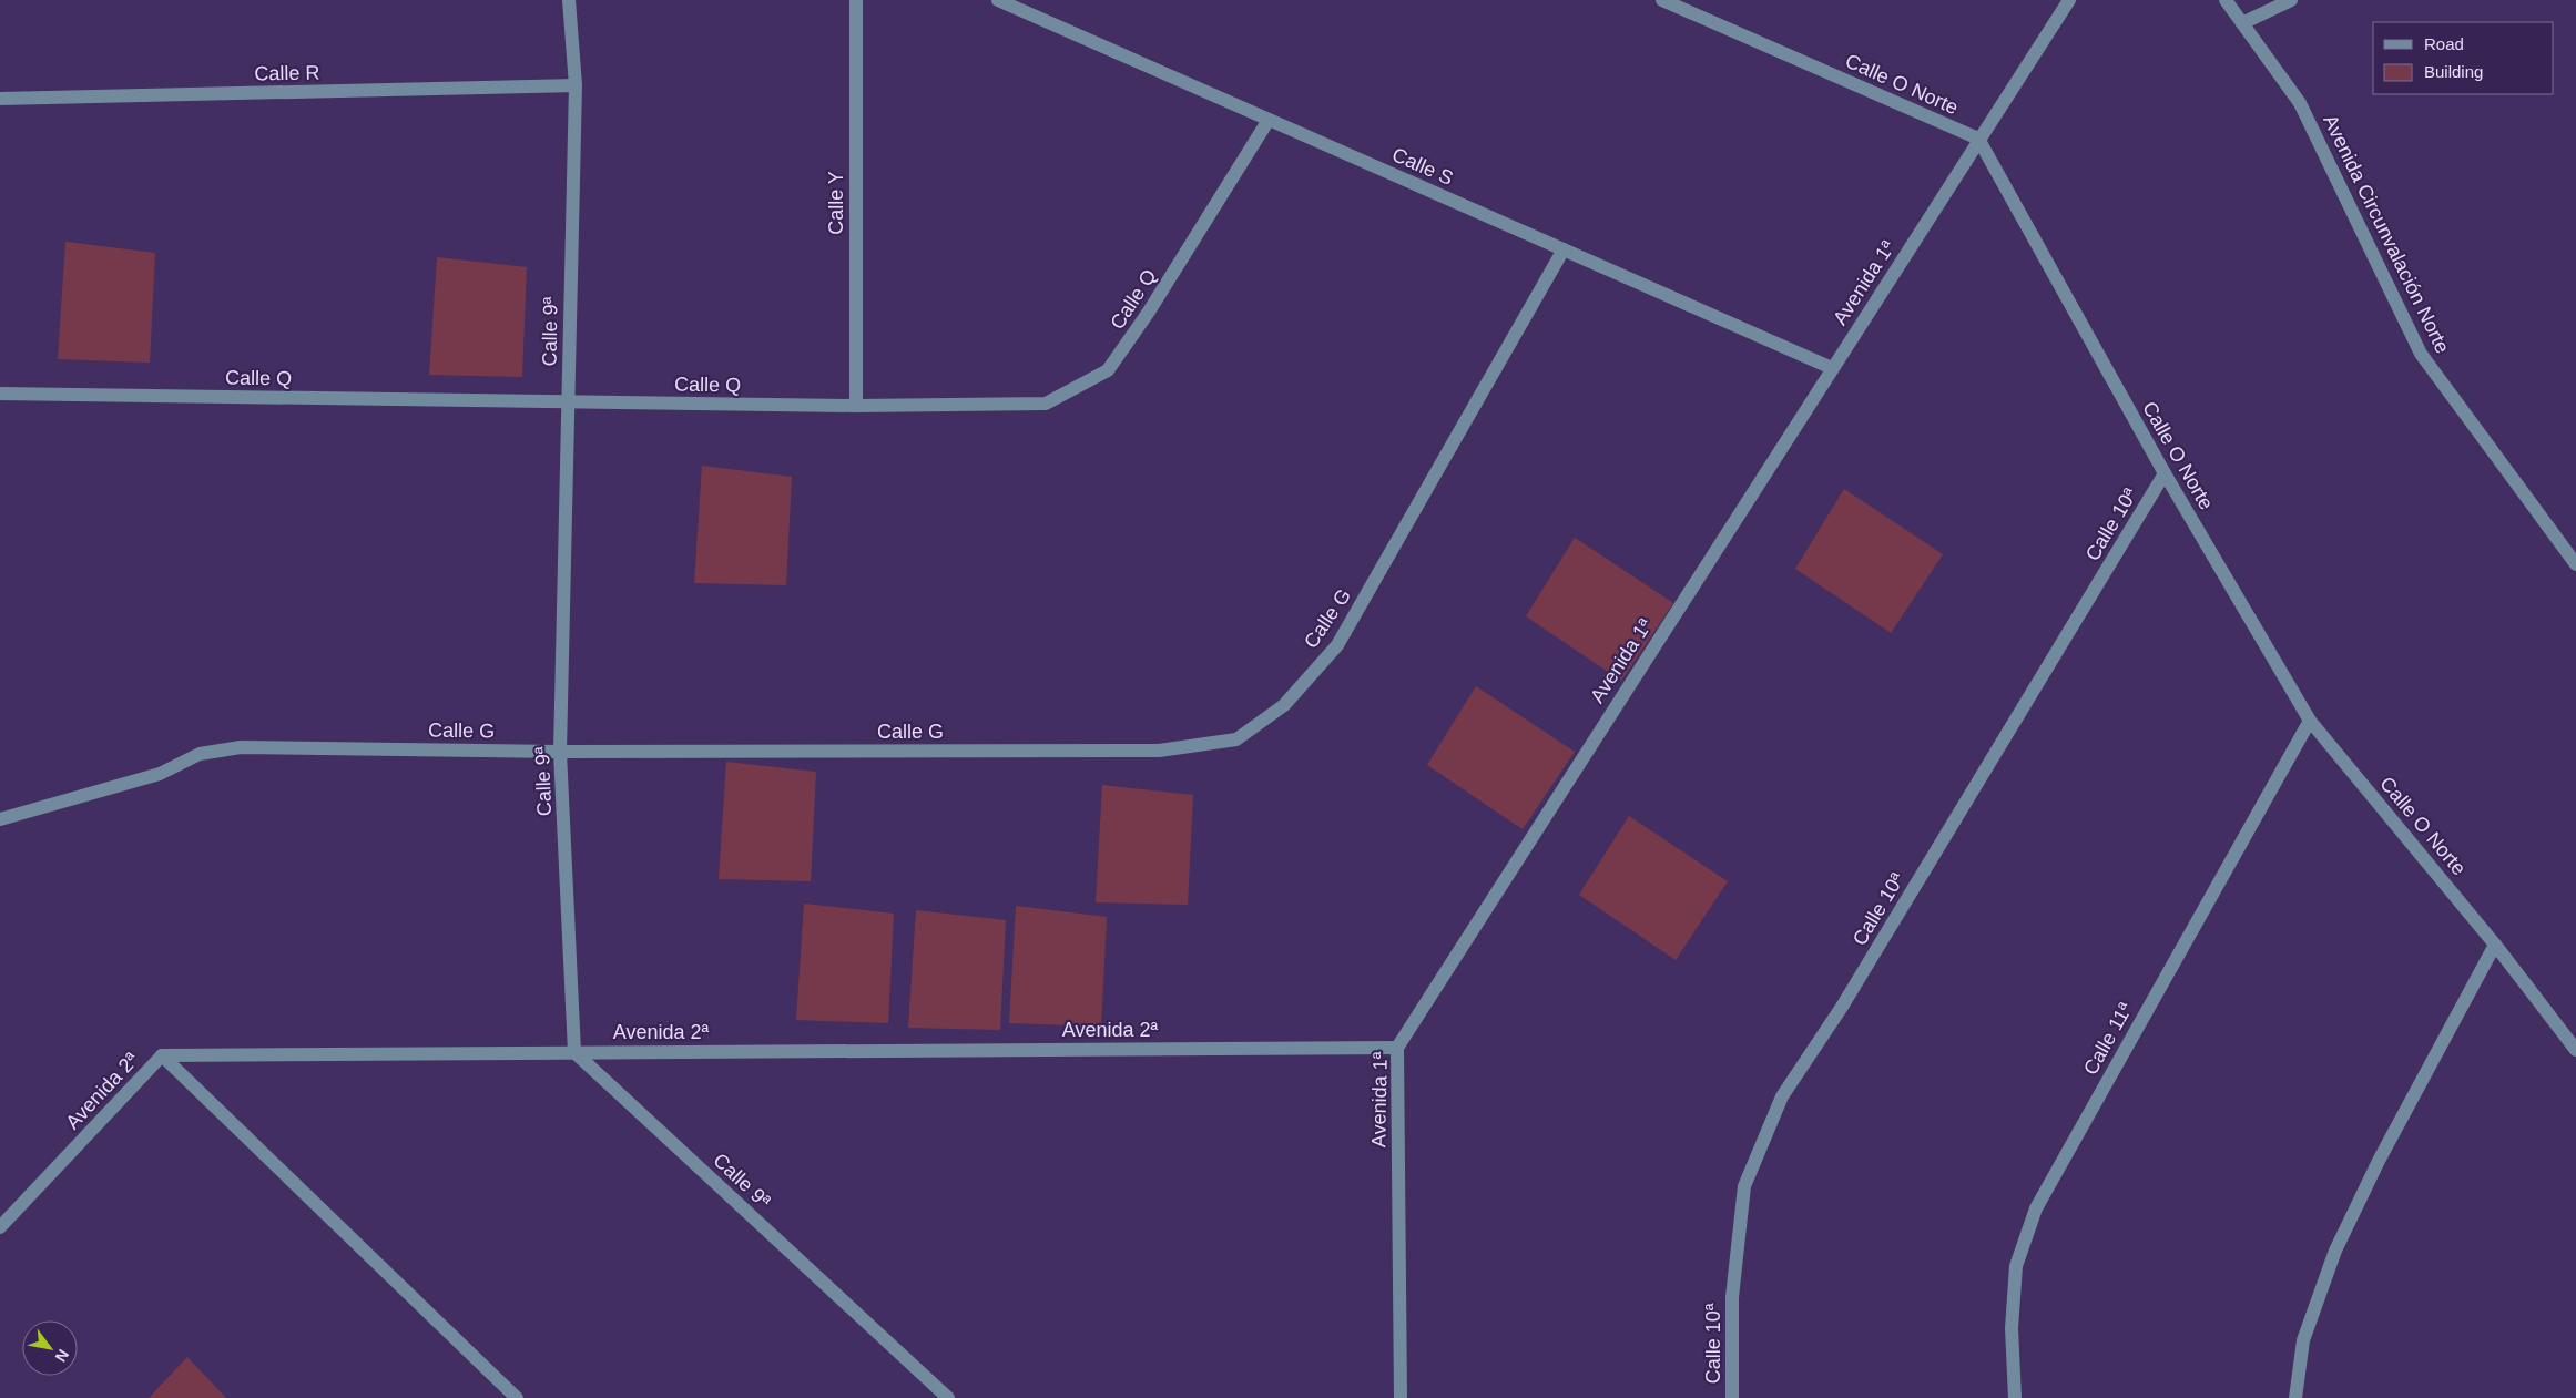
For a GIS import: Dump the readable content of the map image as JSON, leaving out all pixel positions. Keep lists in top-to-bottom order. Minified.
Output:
{"streets":{"street":["Calle R","Calle O Norte","Calle S","Calle Y","Avenida Circunvalación Norte","Avenida 1ª","Calle Q","Calle 9ª","Calle 10ª","Calle G","Avenida 2ª","Calle 11ª"]},"crossings":[["Calle R","Calle 9ª"],["Calle O Norte","Avenida 1ª"],["Calle O Norte","Calle 10ª"],["Calle O Norte","Calle 11ª"],["Calle S","Avenida 1ª"],["Calle S","Calle Q"],["Calle S","Calle G"],["Calle Y","Calle Q"],["Avenida 1ª","Avenida 2ª"],["Calle Q","Calle 9ª"],["Calle 9ª","Calle G"],["Calle 9ª","Avenida 2ª"]],"legend":["Road","Building"],"north":"bottom right"}
